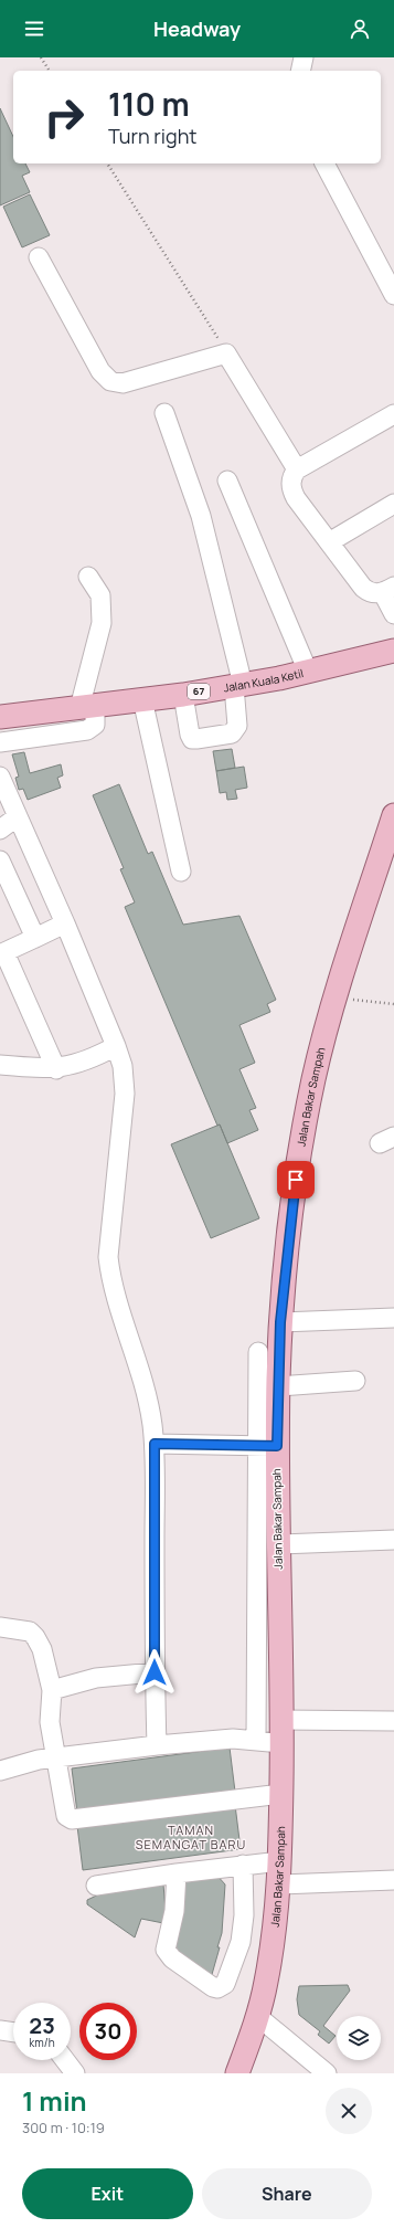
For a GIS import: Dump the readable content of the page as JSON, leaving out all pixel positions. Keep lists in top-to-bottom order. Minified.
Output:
{"streets":{"main road":["Jalan Kuala Ketil","67","Jalan Bakar Sampah"]},"districts":["TAMAN SEMANGAT BARU"],"page":{"header":"Headway","turn":["110 m","Turn right"],"speed":"23 km/h","limit":"30","heading":["1 min","300 m · 10:19"],"buttons":["Exit","Share"]}}
